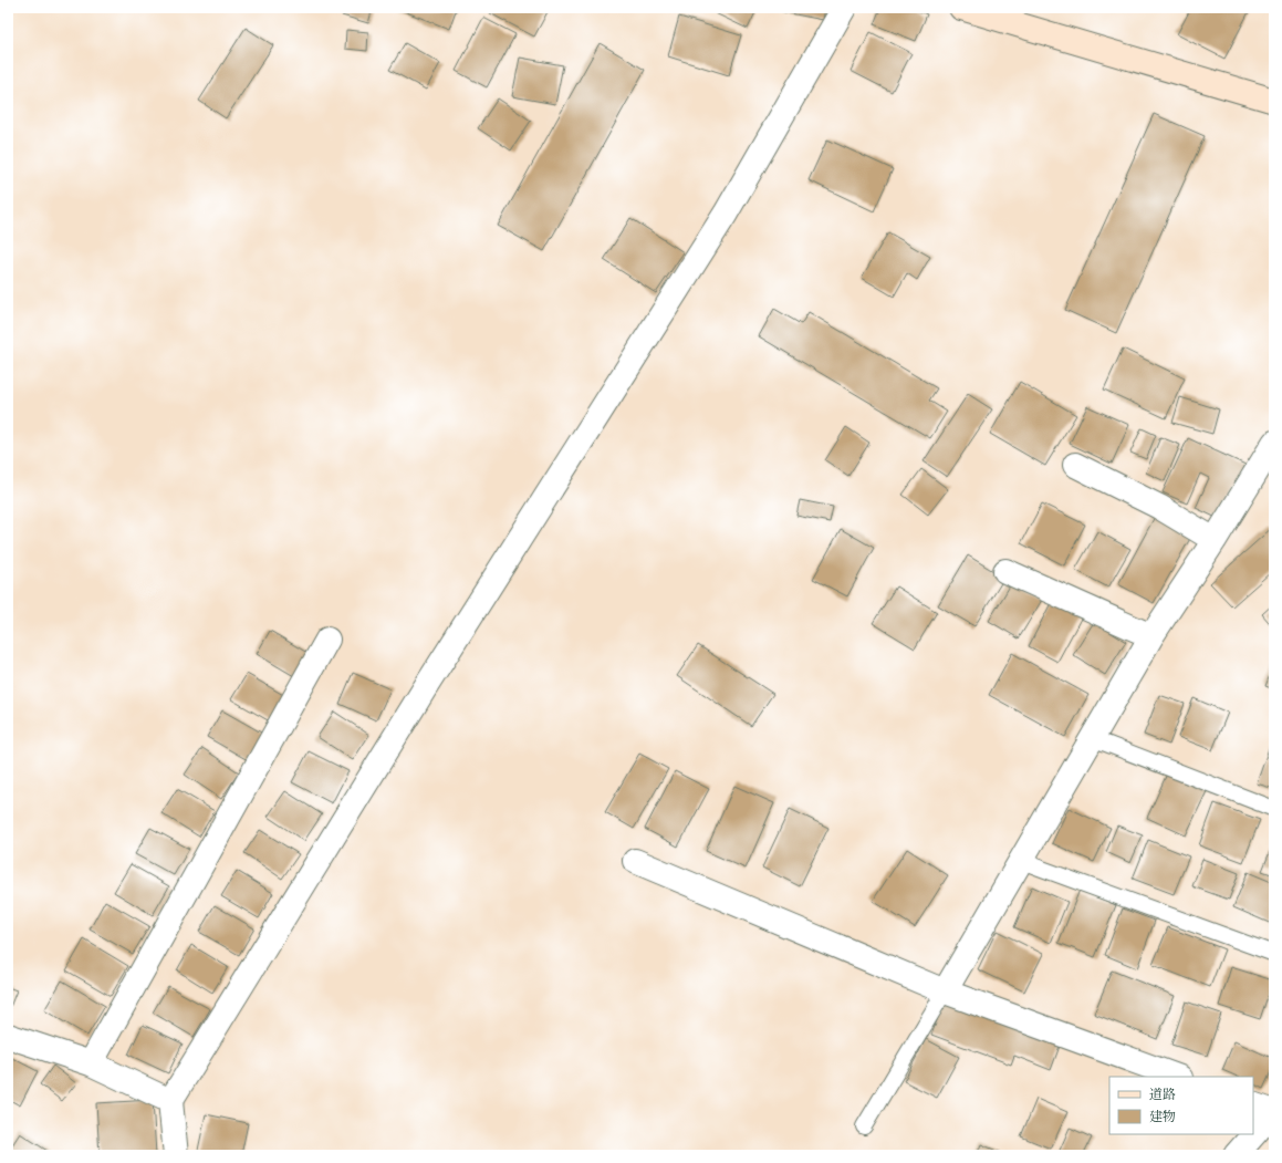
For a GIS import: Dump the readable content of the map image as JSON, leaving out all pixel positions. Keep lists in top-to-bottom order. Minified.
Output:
{"legend":["道路","建物"]}
